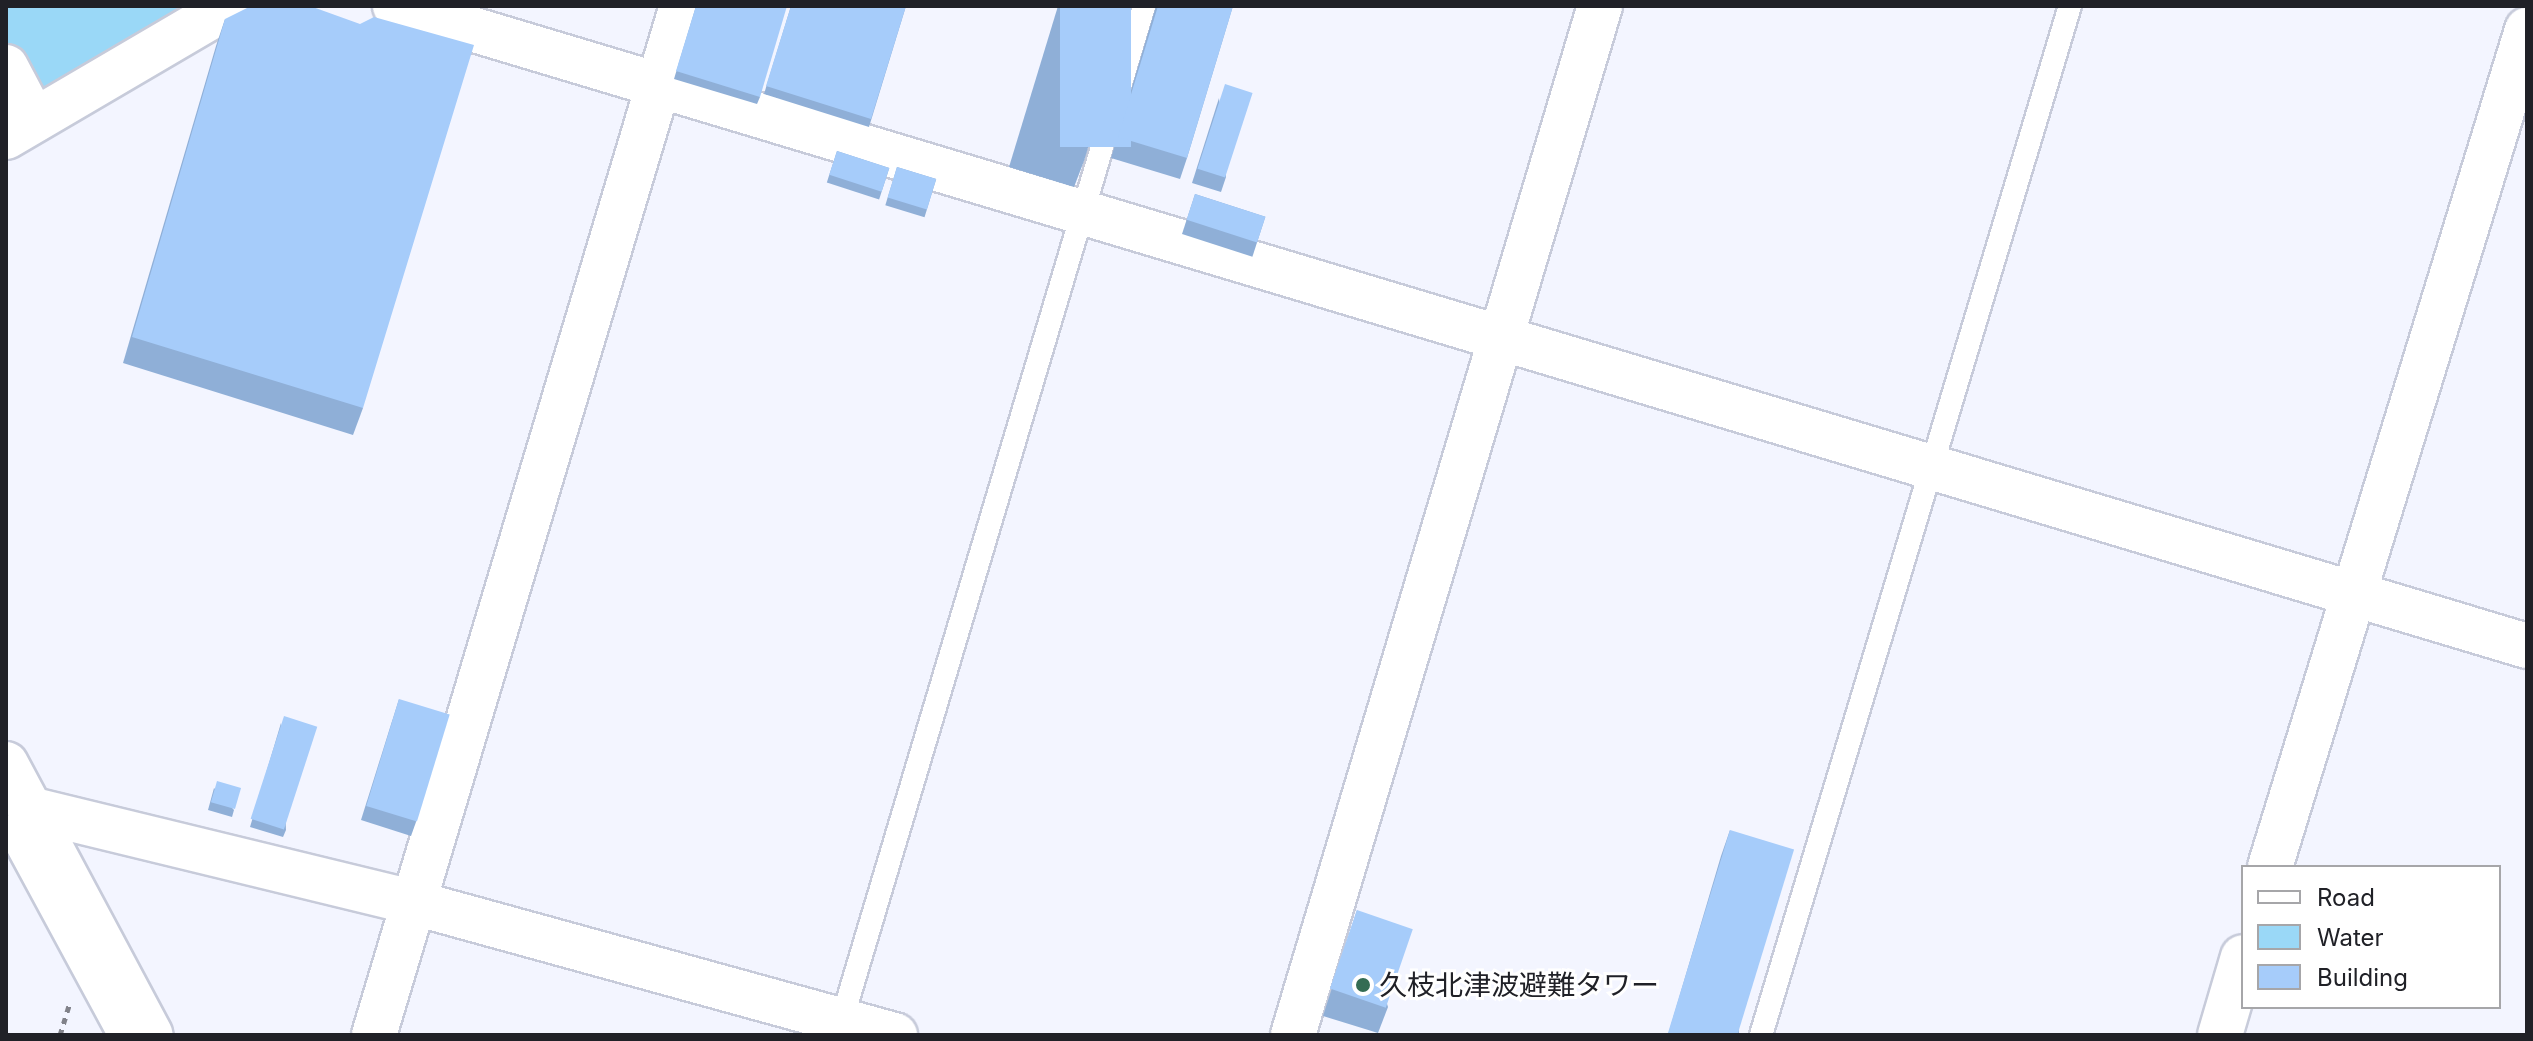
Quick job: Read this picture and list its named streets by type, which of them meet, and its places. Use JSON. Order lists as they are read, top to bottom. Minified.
{"places":["久枝北津波避難タワー"],"legend":["Road","Water","Building"]}
